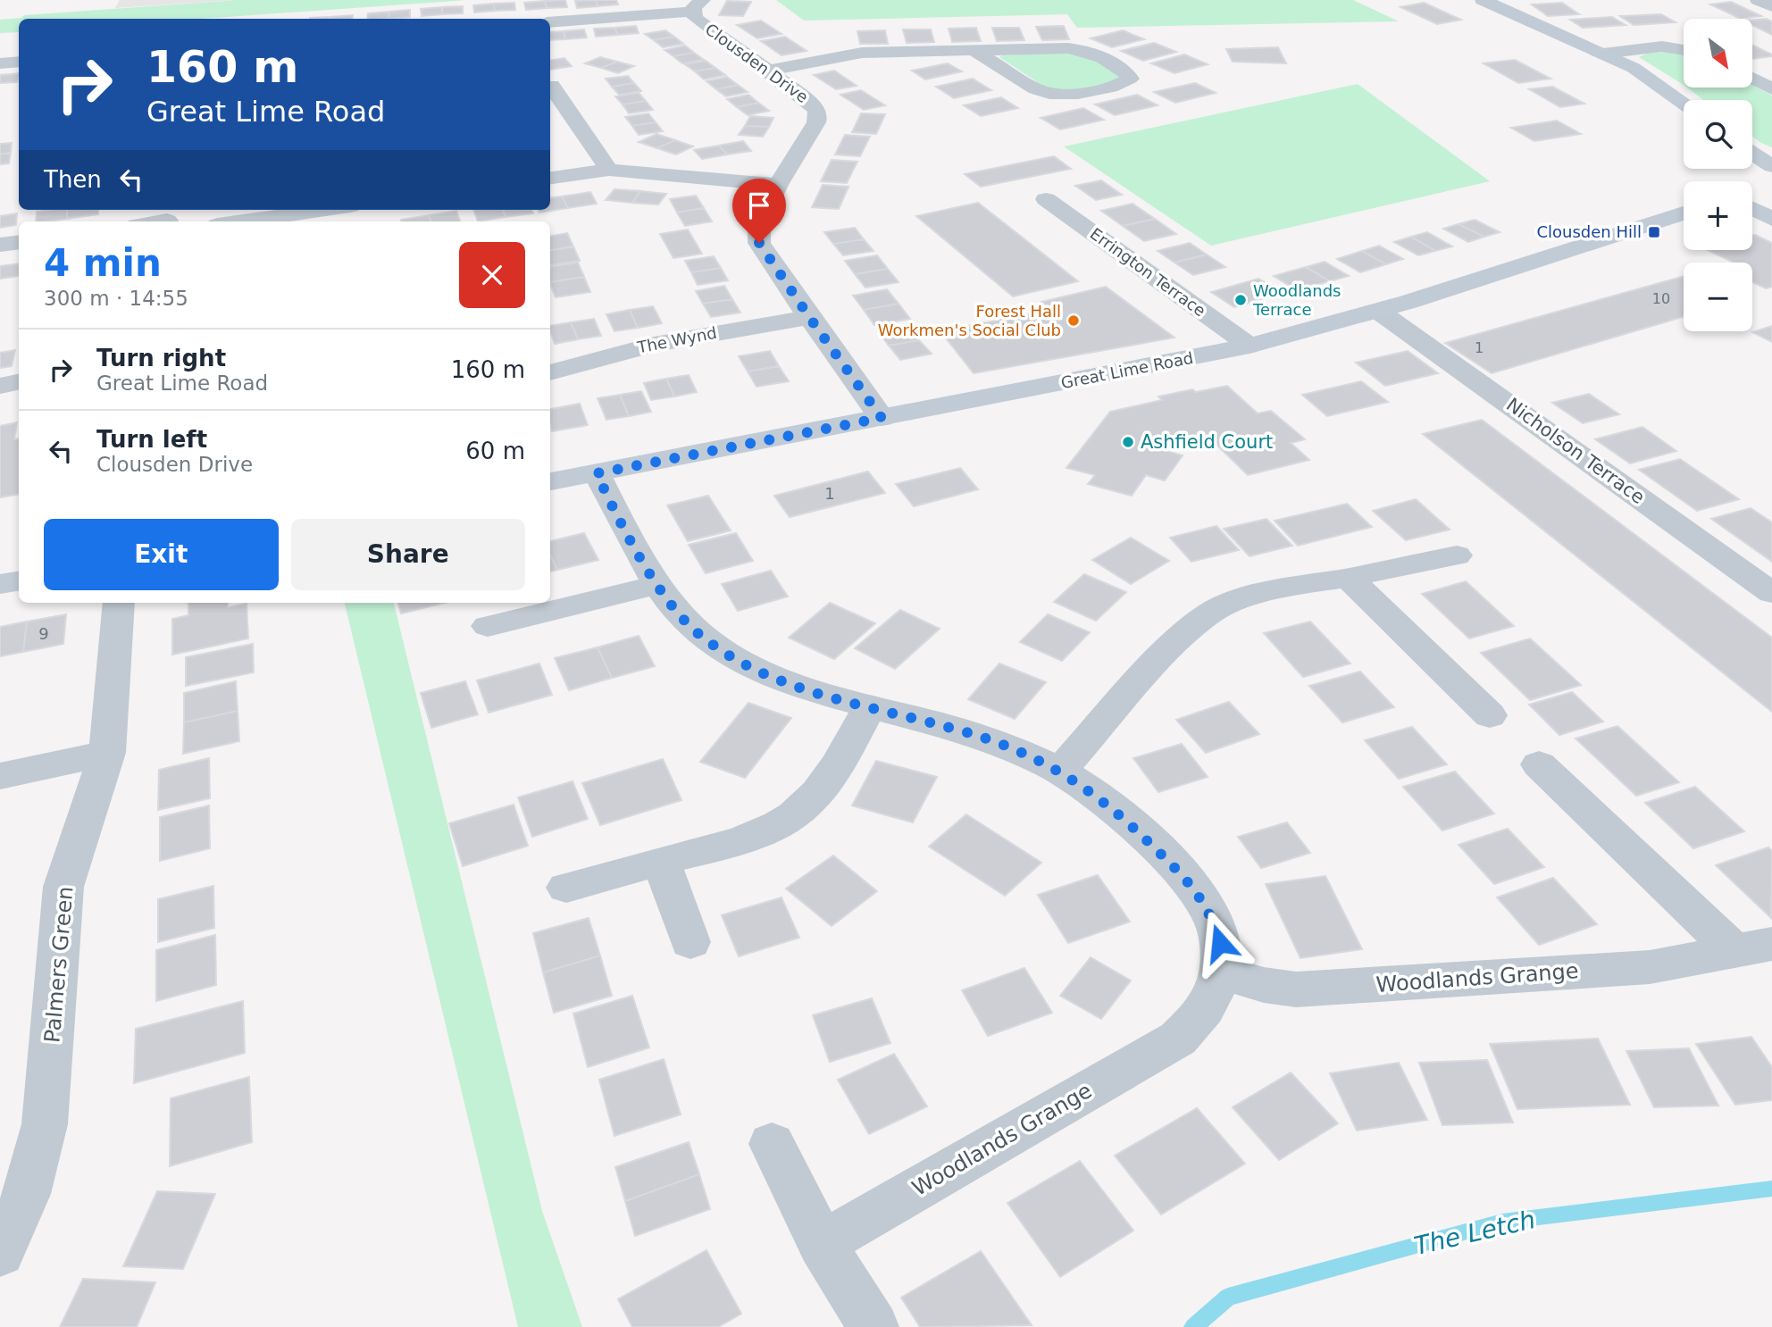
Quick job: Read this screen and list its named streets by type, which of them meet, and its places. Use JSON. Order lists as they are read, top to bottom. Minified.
{"streets":{"main road":["Great Lime Road"],"street":["Clousden Drive","Errington Terrace","The Wynd","Nicholson Terrace","Palmers Green","Woodlands Grange"]},"crossings":[["Clousden Drive","The Wynd"],["Clousden Drive","Great Lime Road"],["Errington Terrace","Great Lime Road"],["Great Lime Road","Nicholson Terrace"],["Great Lime Road","Woodlands Grange"]],"water":["The Letch"],"places":{"transit":["Clousden Hill"],"other":["Woodlands Terrace","Forest Hall Workmen's Social Club","Ashfield Court"]},"house_numbers":["10","1","1","9"],"north":"bottom right","page":{"map_buttons":["+","−"],"turn":["160 m","Great Lime Road"],"then":"Then","heading":["4 min","300 m · 14:55"],"list":[{"name":"Turn right","note":"Great Lime Road","value":"160 m"},{"name":"Turn left","note":"Clousden Drive","value":"60 m"}],"buttons":["Exit","Share"]}}
